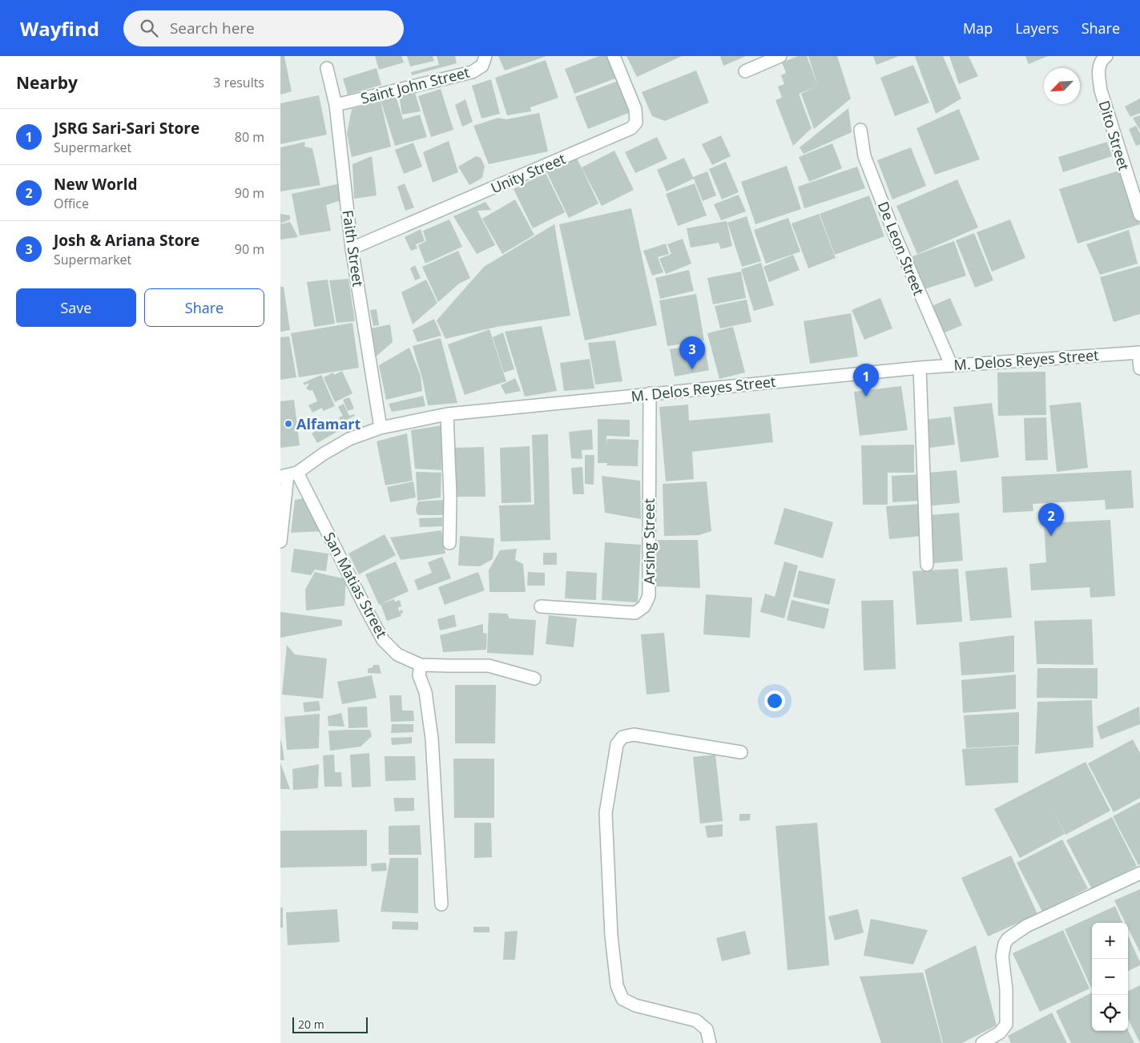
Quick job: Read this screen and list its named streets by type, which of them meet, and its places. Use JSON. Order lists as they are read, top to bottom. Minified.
{"streets":{"street":["Saint John Street","Dito Street","Unity Street","Faith Street","De Leon Street","M. Delos Reyes Street","Arsing Street","San Matias Street"]},"crossings":[["Saint John Street","Faith Street"],["Unity Street","Faith Street"],["Faith Street","M. Delos Reyes Street"],["De Leon Street","M. Delos Reyes Street"],["M. Delos Reyes Street","Arsing Street"],["M. Delos Reyes Street","San Matias Street"]],"places":["Alfamart"],"scale_bar":"20 m","north":"bottom left","page":{"header":"Wayfind","search":"Search here","nav":["Map","Layers","Share"],"heading":["Nearby","3 results"],"list":[{"mark":"1","name":"JSRG Sari-Sari Store","note":"Supermarket","value":"80 m"},{"mark":"2","name":"New World","note":"Office","value":"90 m"},{"mark":"3","name":"Josh & Ariana Store","note":"Supermarket","value":"90 m"}],"buttons":["Save","Share"],"pins":["3","1","2"],"map_buttons":["+","−"],"scale":"20 m"}}
